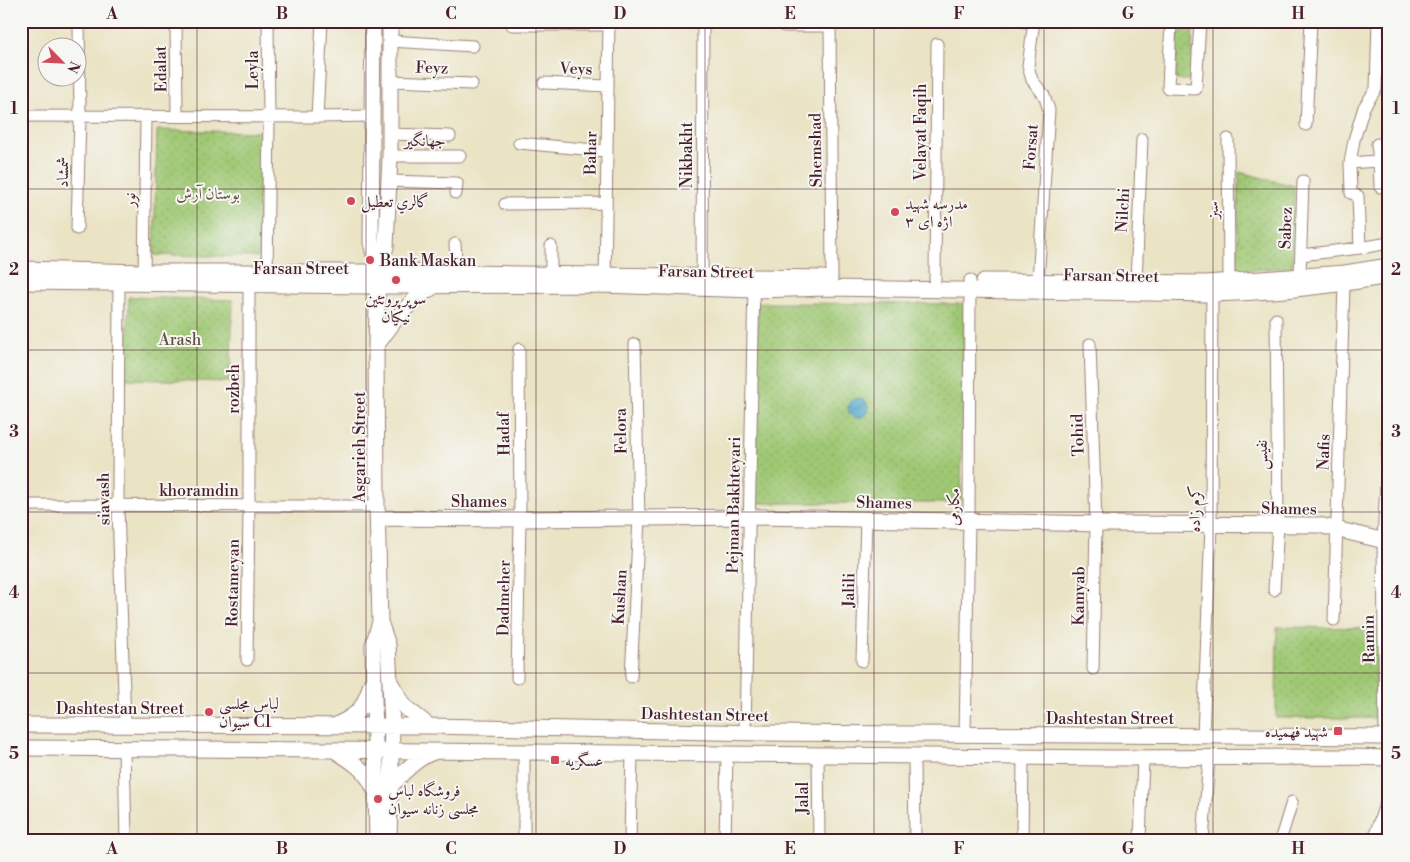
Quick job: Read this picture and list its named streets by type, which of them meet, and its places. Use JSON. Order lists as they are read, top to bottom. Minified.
{"streets":{"street":["Feyz","Veys","Edalat","Leyla","Velayat Faqih","جهانگیر","Forsat","Shemshad","Bahar","Nikbakht","شمشاد","نور","Nilchi","سبز","Sabez","Farsan Street","rozbeh","Felora","Hadaf","Tohid","Asgarieh Street","Nafis","نفیس","khoramdin","siavash","Shames","Pejman Bakhteyari","مکارمی","کرم زاده","Rostameyan","Jalili","Kamyab","Kushan","Dadmeher","Ramin","Dashtestan Street","Jalal"]},"crossings":[["Feyz","Asgarieh Street"],["Veys","Bahar"],["Leyla","Farsan Street"],["Velayat Faqih","Farsan Street"],["جهانگیر","Asgarieh Street"],["Forsat","Farsan Street"],["Shemshad","Farsan Street"],["Bahar","Farsan Street"],["Nikbakht","Farsan Street"],["نور","Farsan Street"],["Nilchi","Farsan Street"],["سبز","Farsan Street"],["Sabez","Farsan Street"],["Farsan Street","rozbeh"],["Farsan Street","Asgarieh Street"],["Farsan Street","Nafis"],["Farsan Street","siavash"],["Farsan Street","Pejman Bakhteyari"],["Farsan Street","مکارمی"],["Farsan Street","کرم زاده"],["rozbeh","khoramdin"],["rozbeh","Rostameyan"],["Felora","Shames"],["Felora","Kushan"],["Hadaf","Shames"],["Hadaf","Dadmeher"],["Tohid","Shames"],["Tohid","Kamyab"],["Asgarieh Street","khoramdin"],["Asgarieh Street","Shames"],["Asgarieh Street","Dashtestan Street"],["Nafis","Shames"],["نفیس","Shames"],["khoramdin","siavash"],["khoramdin","Shames"],["khoramdin","Rostameyan"],["siavash","Dashtestan Street"],["Shames","Pejman Bakhteyari"],["Shames","مکارمی"],["Shames","کرم زاده"],["Shames","Jalili"],["Shames","Kamyab"],["Shames","Kushan"],["Shames","Dadmeher"],["Shames","Ramin"],["Pejman Bakhteyari","Dashtestan Street"],["مکارمی","Dashtestan Street"],["کرم زاده","Dashtestan Street"],["Ramin","Dashtestan Street"]],"parks":["بوستان آرش","Arash"],"places":{"other":["گالري تعطيل","مدرسه شهید اژه ای ۳","Bank Maskan","سوپر پروتئین نیکیان","لباس مجلسی سیوان C1","فروشگاه لباس مجلسی زنانه سیوان"],"transit":["شهید فهمیده","عسگریه"]},"north":"bottom right","grid":{"columns":["A","B","C","D","E","F","G","H"],"rows":["1","2","3","4","5"]}}
